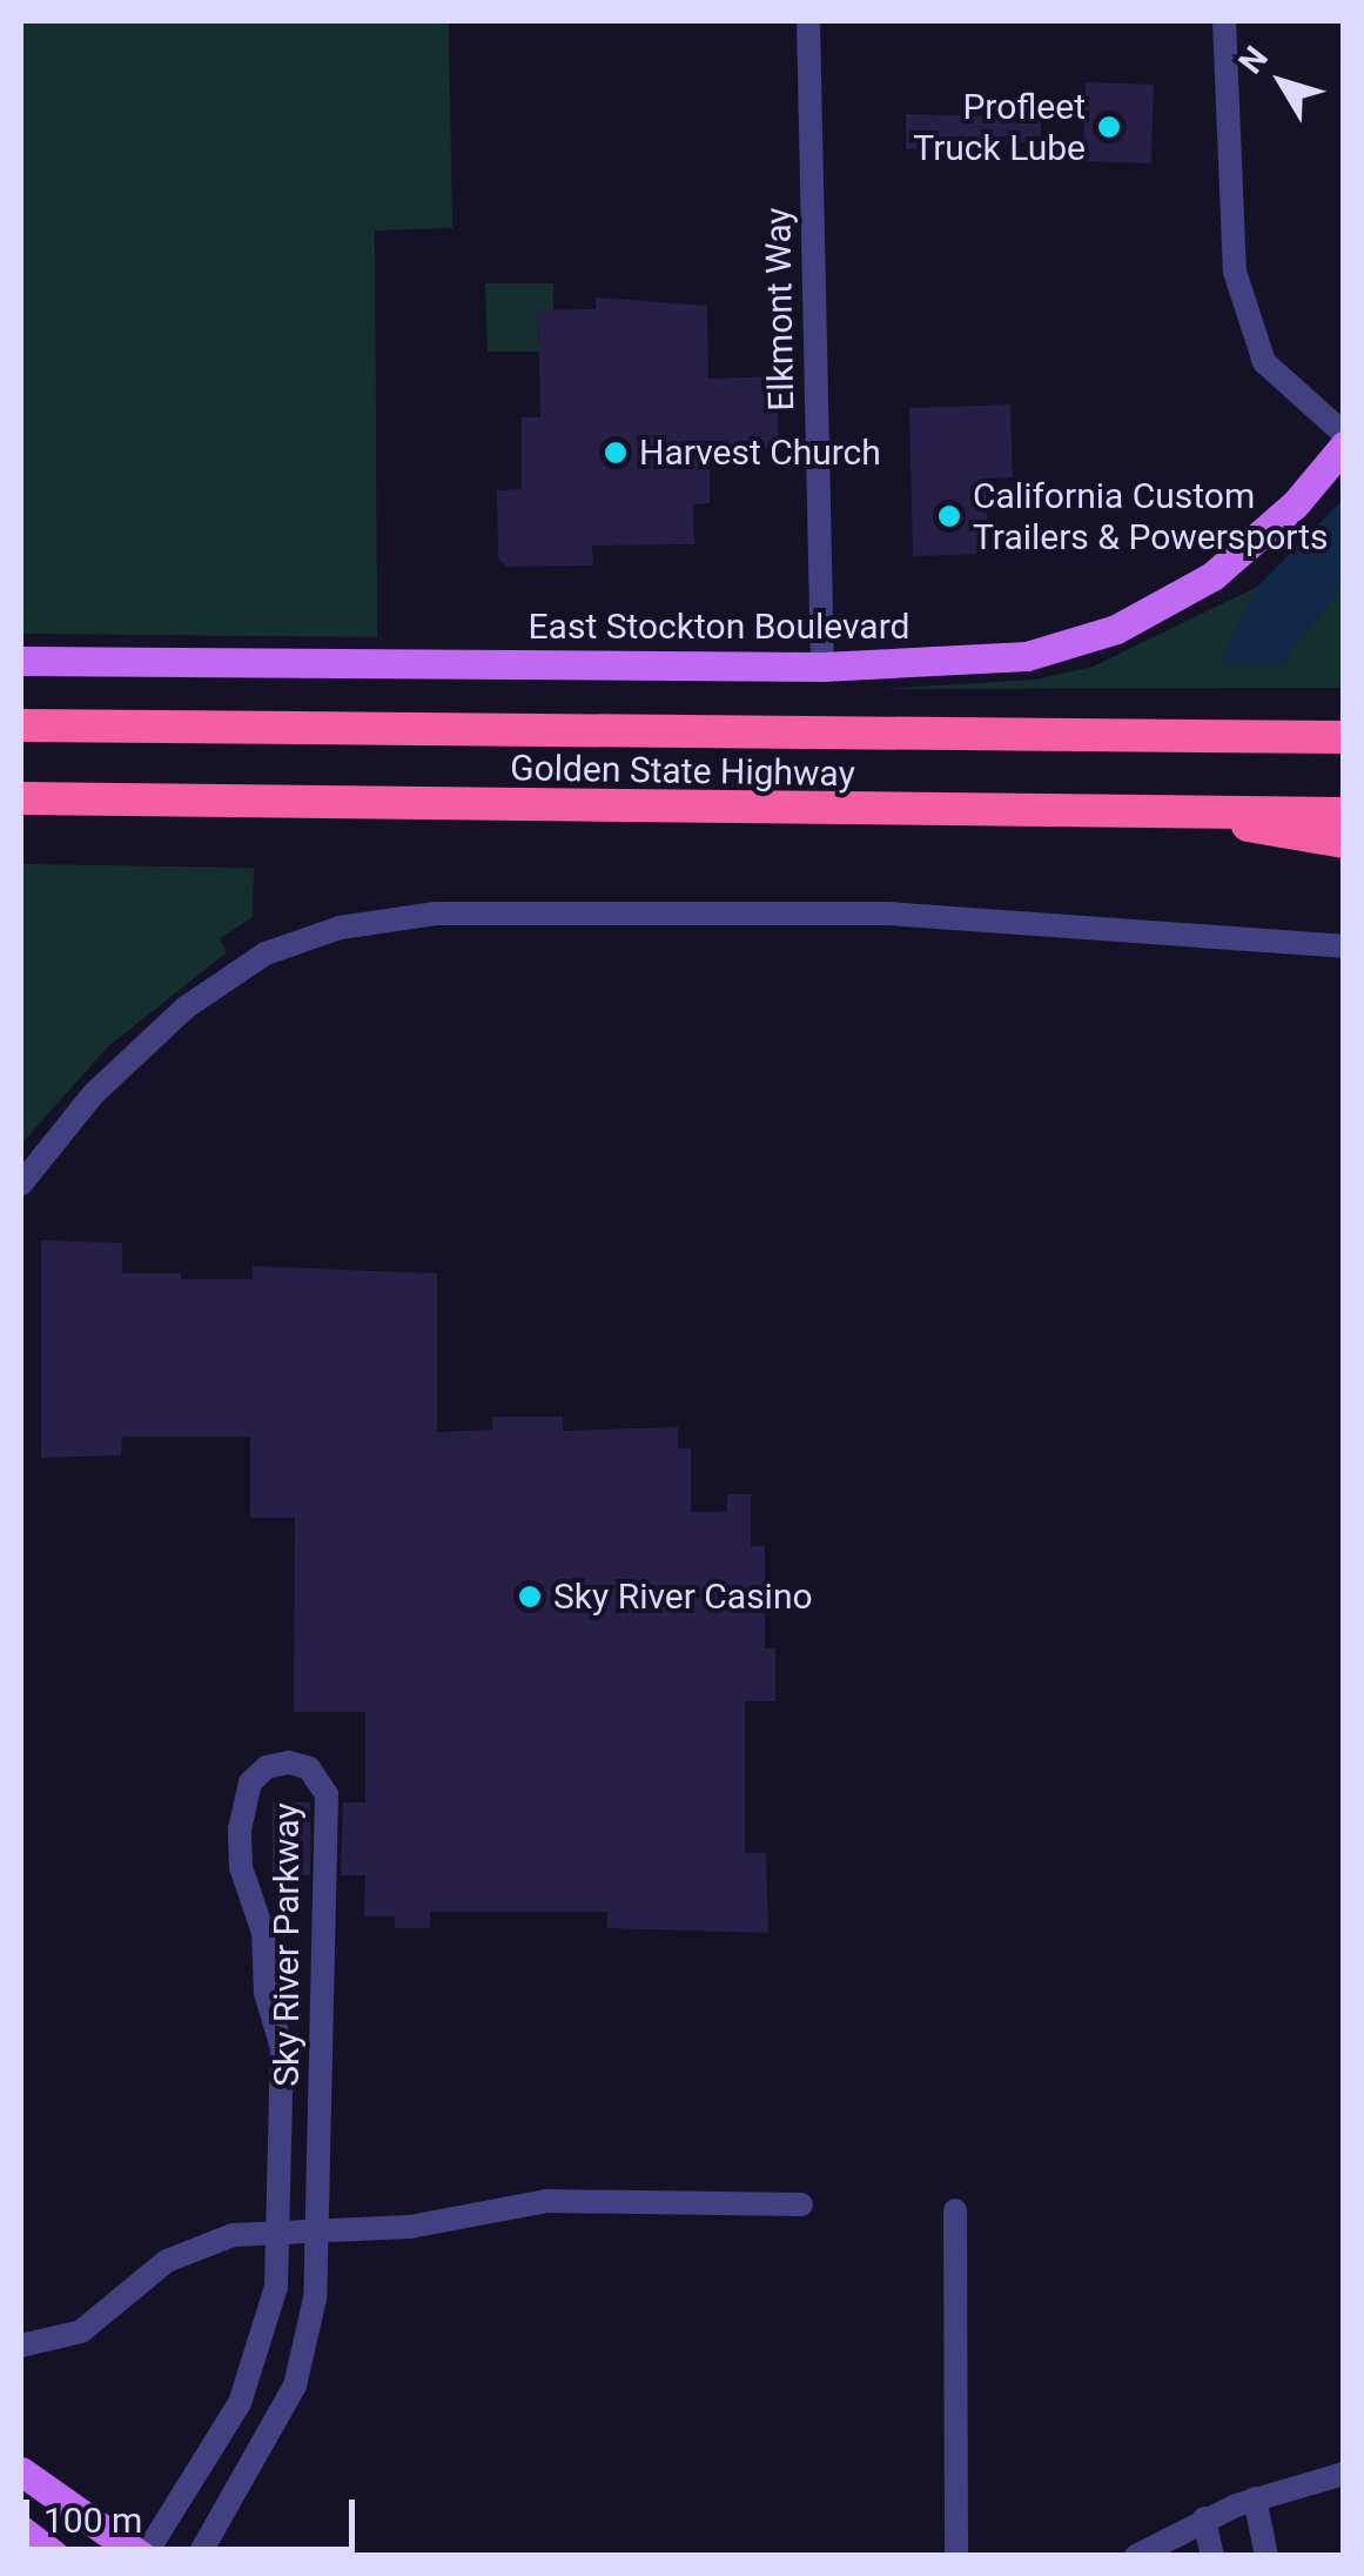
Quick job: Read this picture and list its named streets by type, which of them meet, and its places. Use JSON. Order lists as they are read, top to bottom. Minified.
{"streets":{"highway":["Golden State Highway"],"main road":["East Stockton Boulevard"],"street":["Elkmont Way","Sky River Parkway"]},"crossings":[["Elkmont Way","East Stockton Boulevard"]],"places":["Profleet Truck Lube","Harvest Church","California Custom Trailers & Powersports","Sky River Casino"],"scale_bar":"100 m","north":"top left"}
